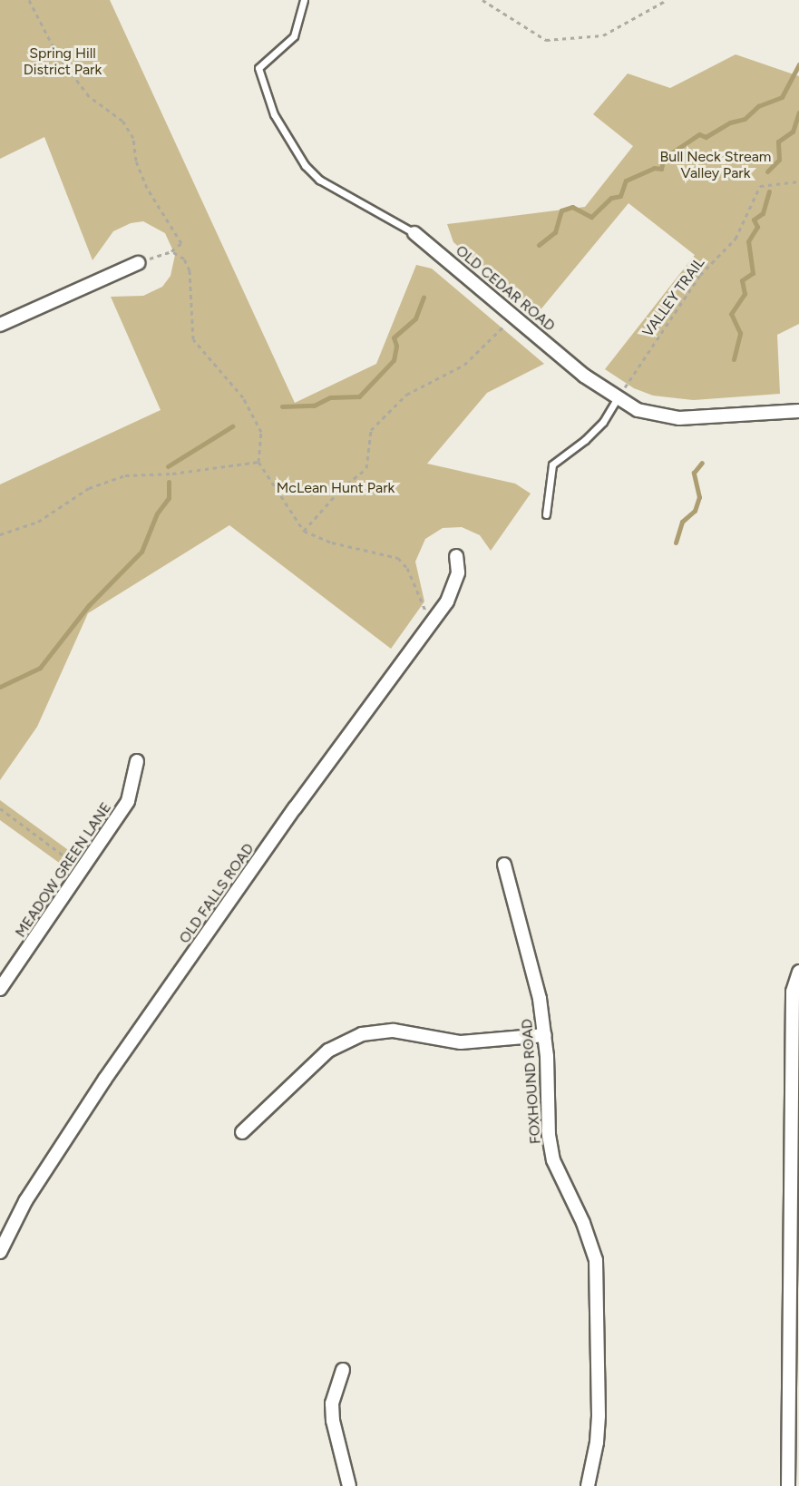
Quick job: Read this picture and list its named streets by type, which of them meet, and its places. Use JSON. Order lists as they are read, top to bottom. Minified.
{"streets":{"street":["OLD CEDAR ROAD","MEADOW GREEN LANE","OLD FALLS ROAD","FOXHOUND ROAD"],"path":["VALLEY TRAIL"]},"crossings":[["OLD CEDAR ROAD","VALLEY TRAIL"]],"parks":["Spring Hill District Park","Bull Neck Stream Valley Park","McLean Hunt Park"]}
